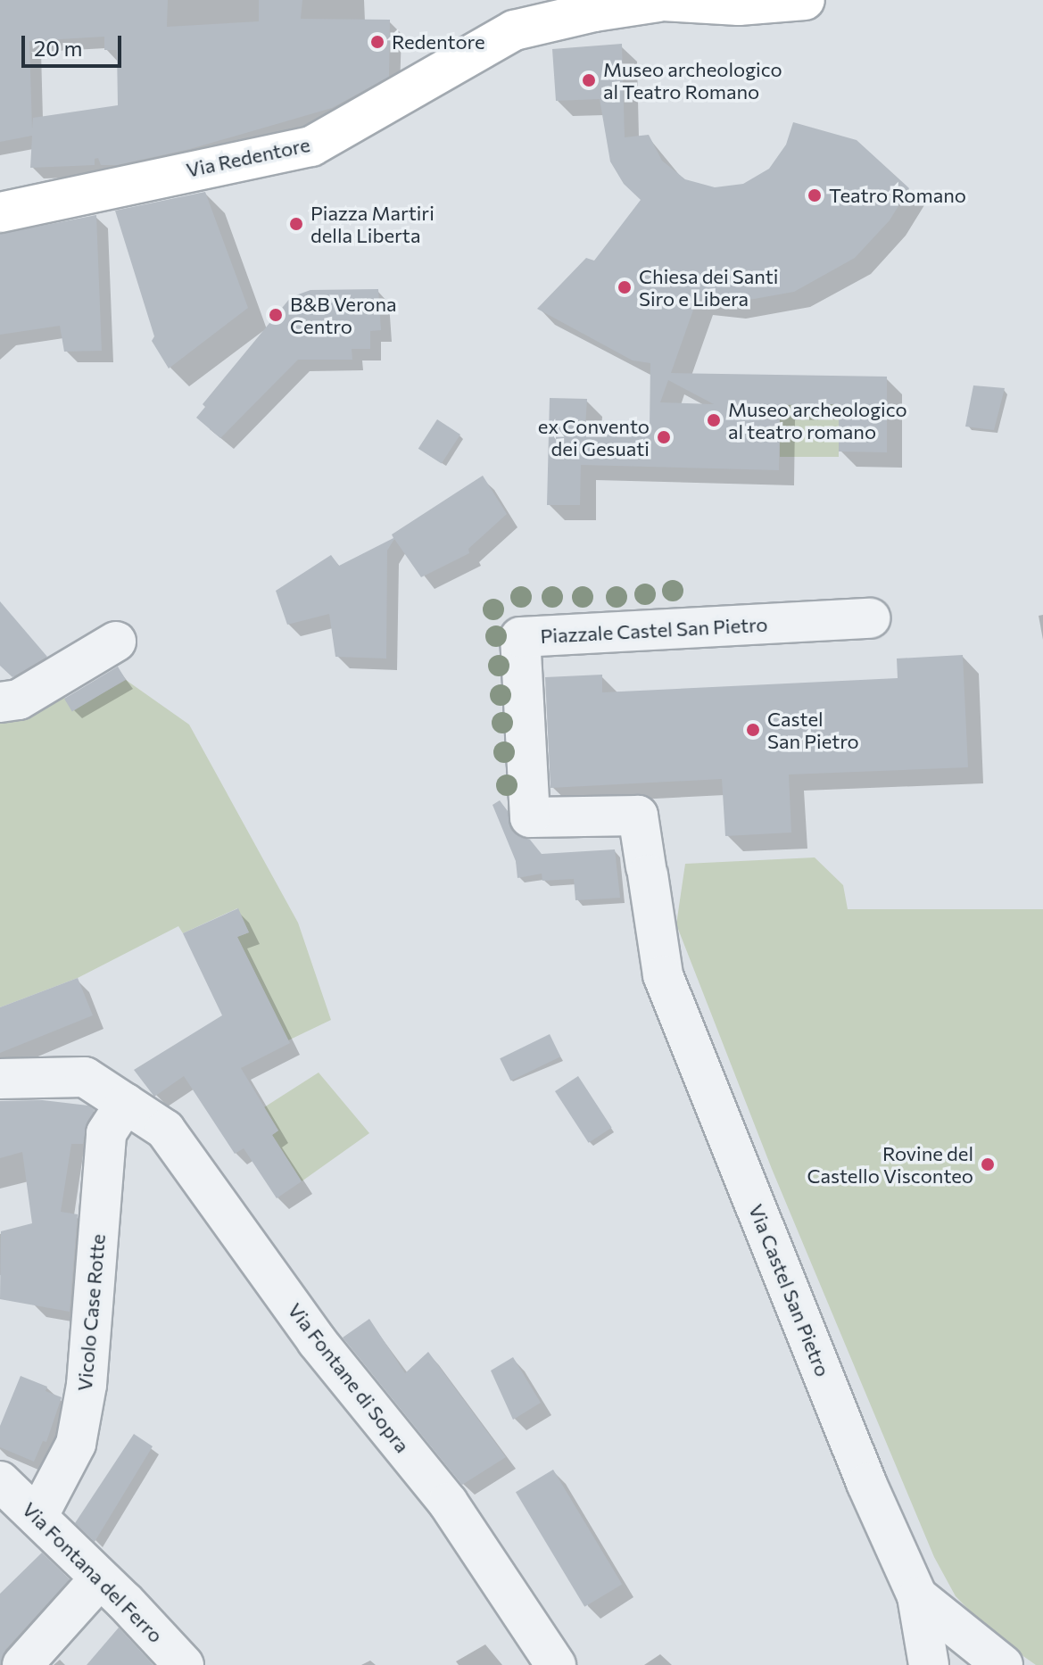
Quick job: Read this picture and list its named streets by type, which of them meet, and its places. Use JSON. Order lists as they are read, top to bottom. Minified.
{"streets":{"main road":["Via Redentore"],"street":["Piazzale Castel San Pietro","Via Castel San Pietro","Vicolo Case Rotte","Via Fontane di Sopra","Via Fontana del Ferro"]},"crossings":[["Piazzale Castel San Pietro","Via Castel San Pietro"],["Vicolo Case Rotte","Via Fontane di Sopra"],["Vicolo Case Rotte","Via Fontana del Ferro"]],"places":["Redentore","Museo archeologico al Teatro Romano","Teatro Romano","Piazza Martiri della Liberta","Chiesa dei Santi Siro e Libera","B&B Verona Centro","Museo archeologico al teatro romano","ex Convento dei Gesuati","Castel San Pietro","Rovine del Castello Visconteo"],"scale_bar":"20 m"}
